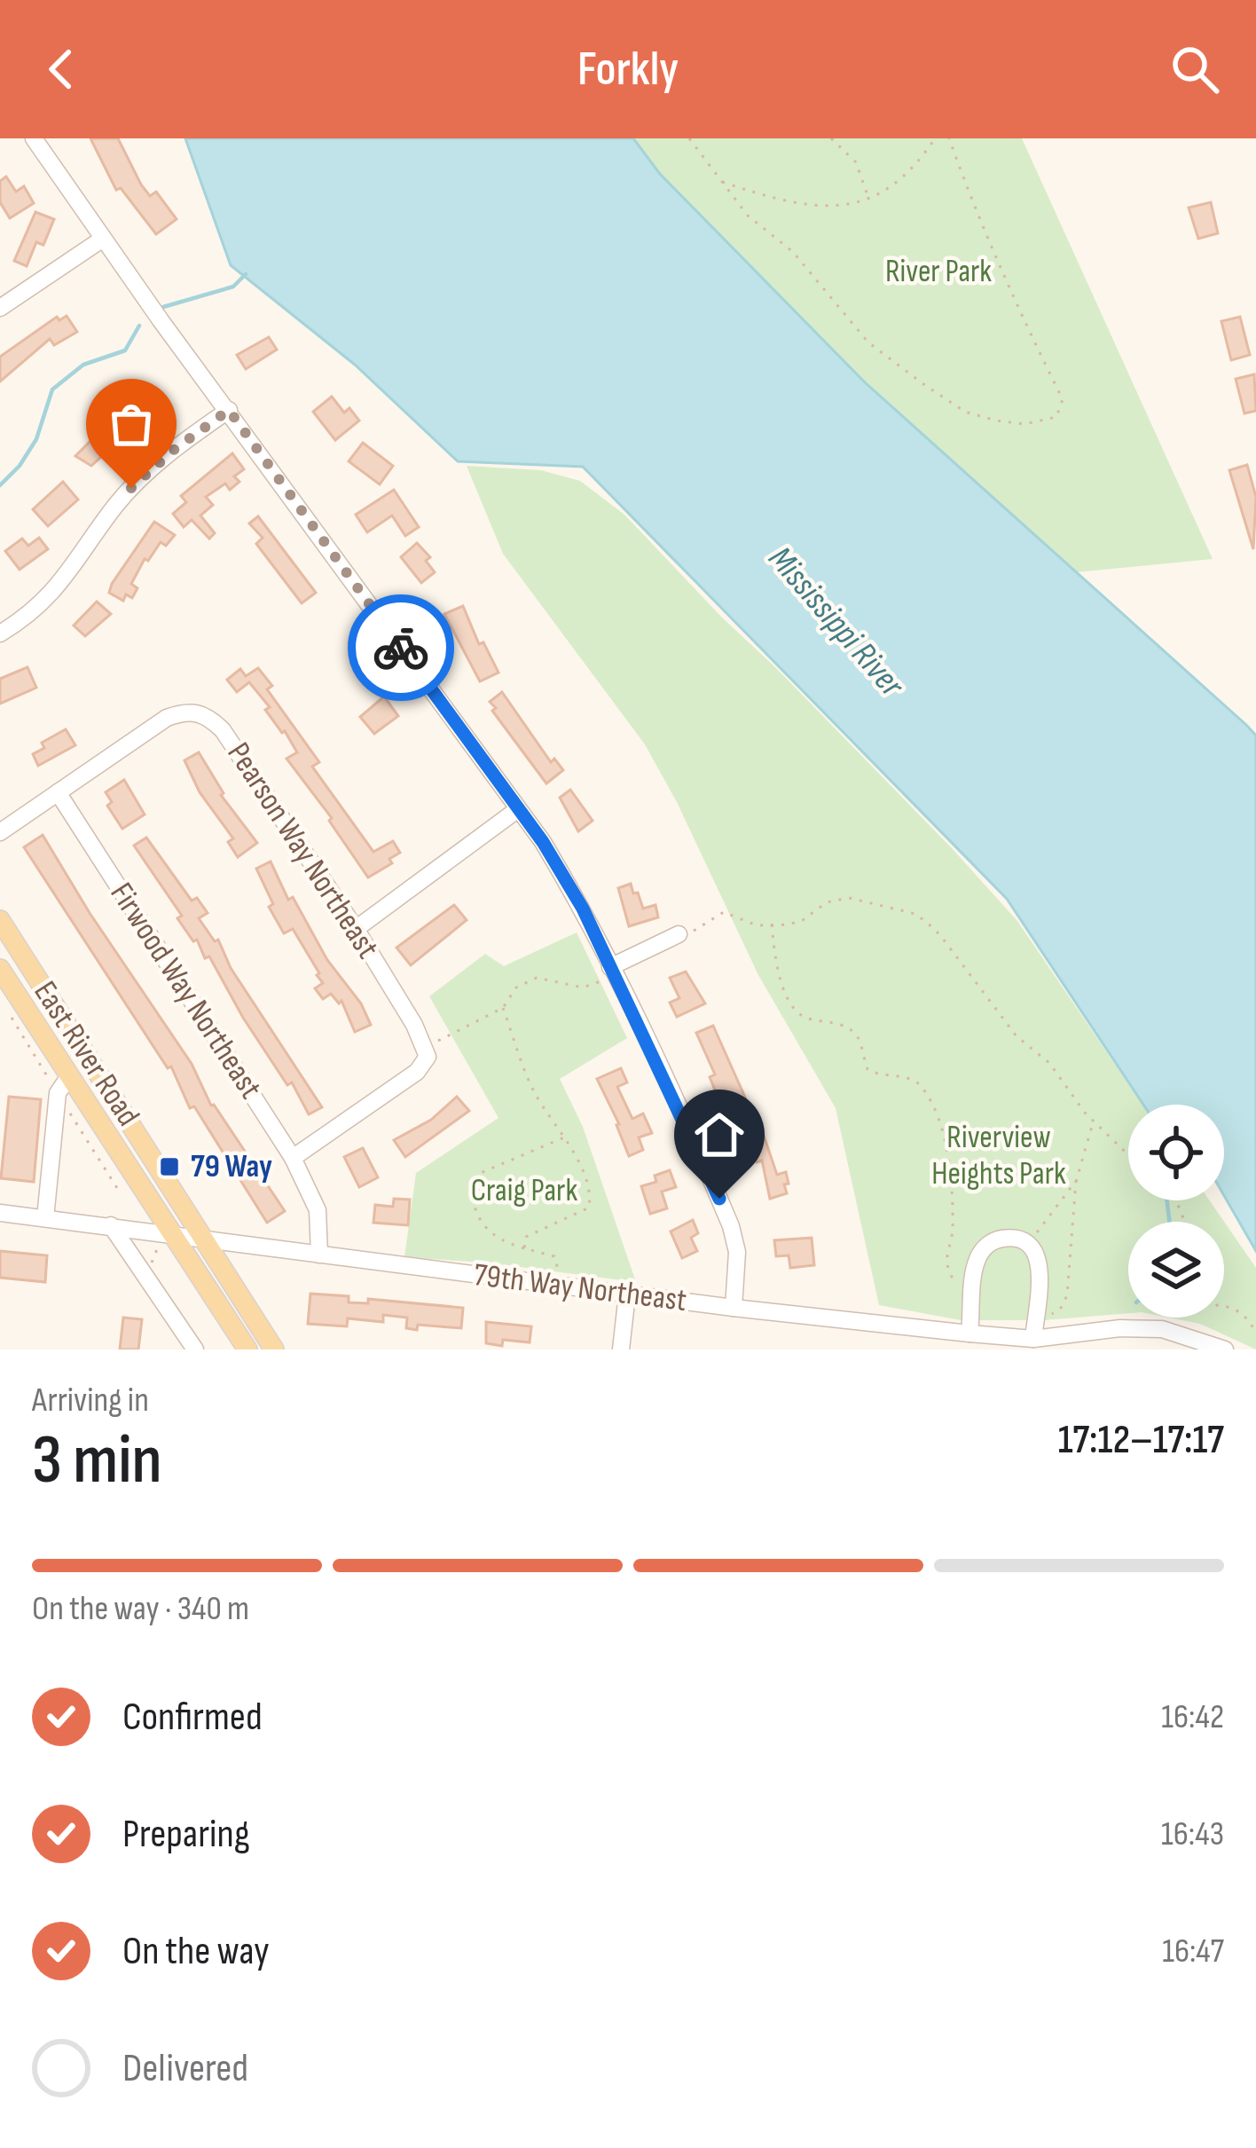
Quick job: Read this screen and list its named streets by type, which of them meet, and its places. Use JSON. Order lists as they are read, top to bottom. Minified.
{"streets":{"main road":["East River Road"],"street":["Pearson Way Northeast","Firwood Way Northeast","79th Way Northeast"]},"crossings":[["Pearson Way Northeast","Firwood Way Northeast"],["Firwood Way Northeast","79th Way Northeast"],["East River Road","79th Way Northeast"]],"water":["Mississippi River"],"parks":["River Park","Riverview Heights Park","Craig Park"],"places":{"transit":["79 Way"]},"page":{"header":"Forkly","heading":["3 min","Arriving in","17:12–17:17"],"bar":"On the way · 340 m","list":[["Confirmed","16:42"],["Preparing","16:43"],["On the way","16:47"],"Delivered"]}}
